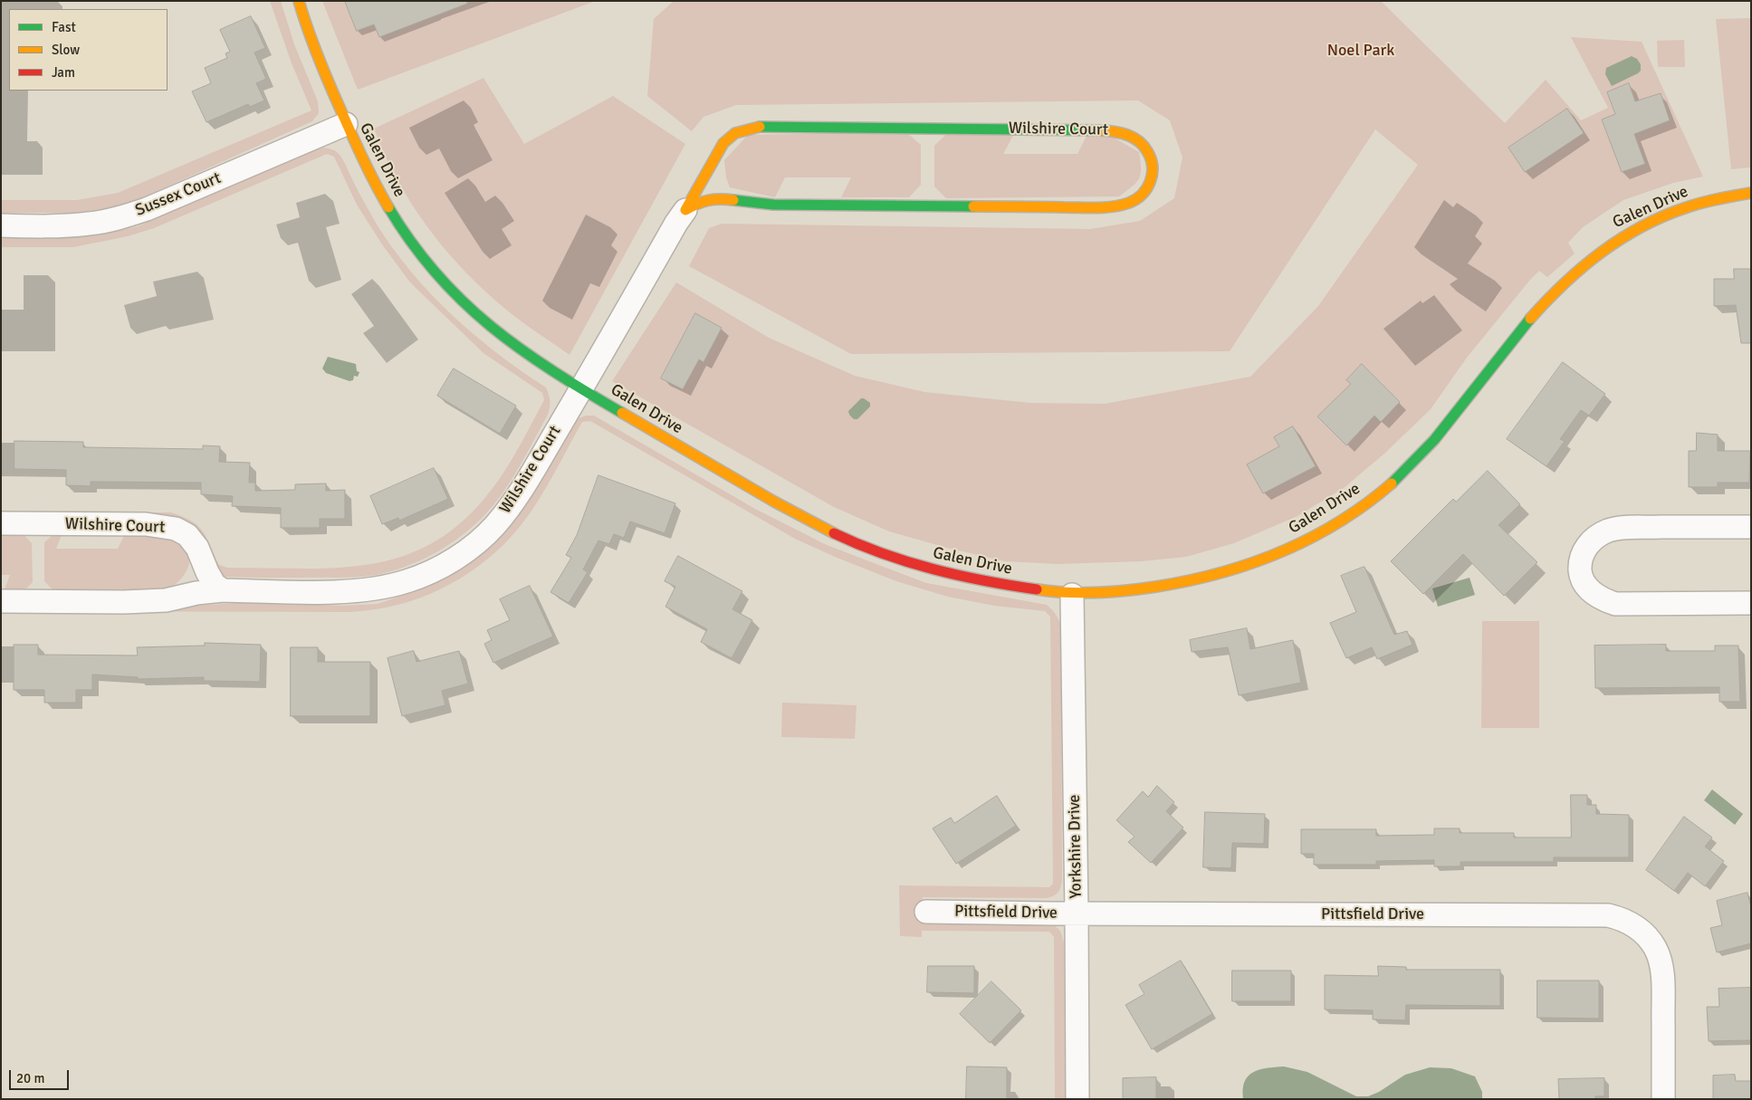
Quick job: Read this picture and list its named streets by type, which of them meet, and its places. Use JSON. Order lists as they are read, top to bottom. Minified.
{"streets":{"street":["Wilshire Court","Galen Drive","Sussex Court","Yorkshire Drive","Pittsfield Drive"]},"crossings":[["Wilshire Court","Galen Drive"],["Galen Drive","Sussex Court"],["Galen Drive","Yorkshire Drive"],["Yorkshire Drive","Pittsfield Drive"]],"parks":["Noel Park"],"legend":["Fast","Slow","Jam"],"scale_bar":"20 m"}
